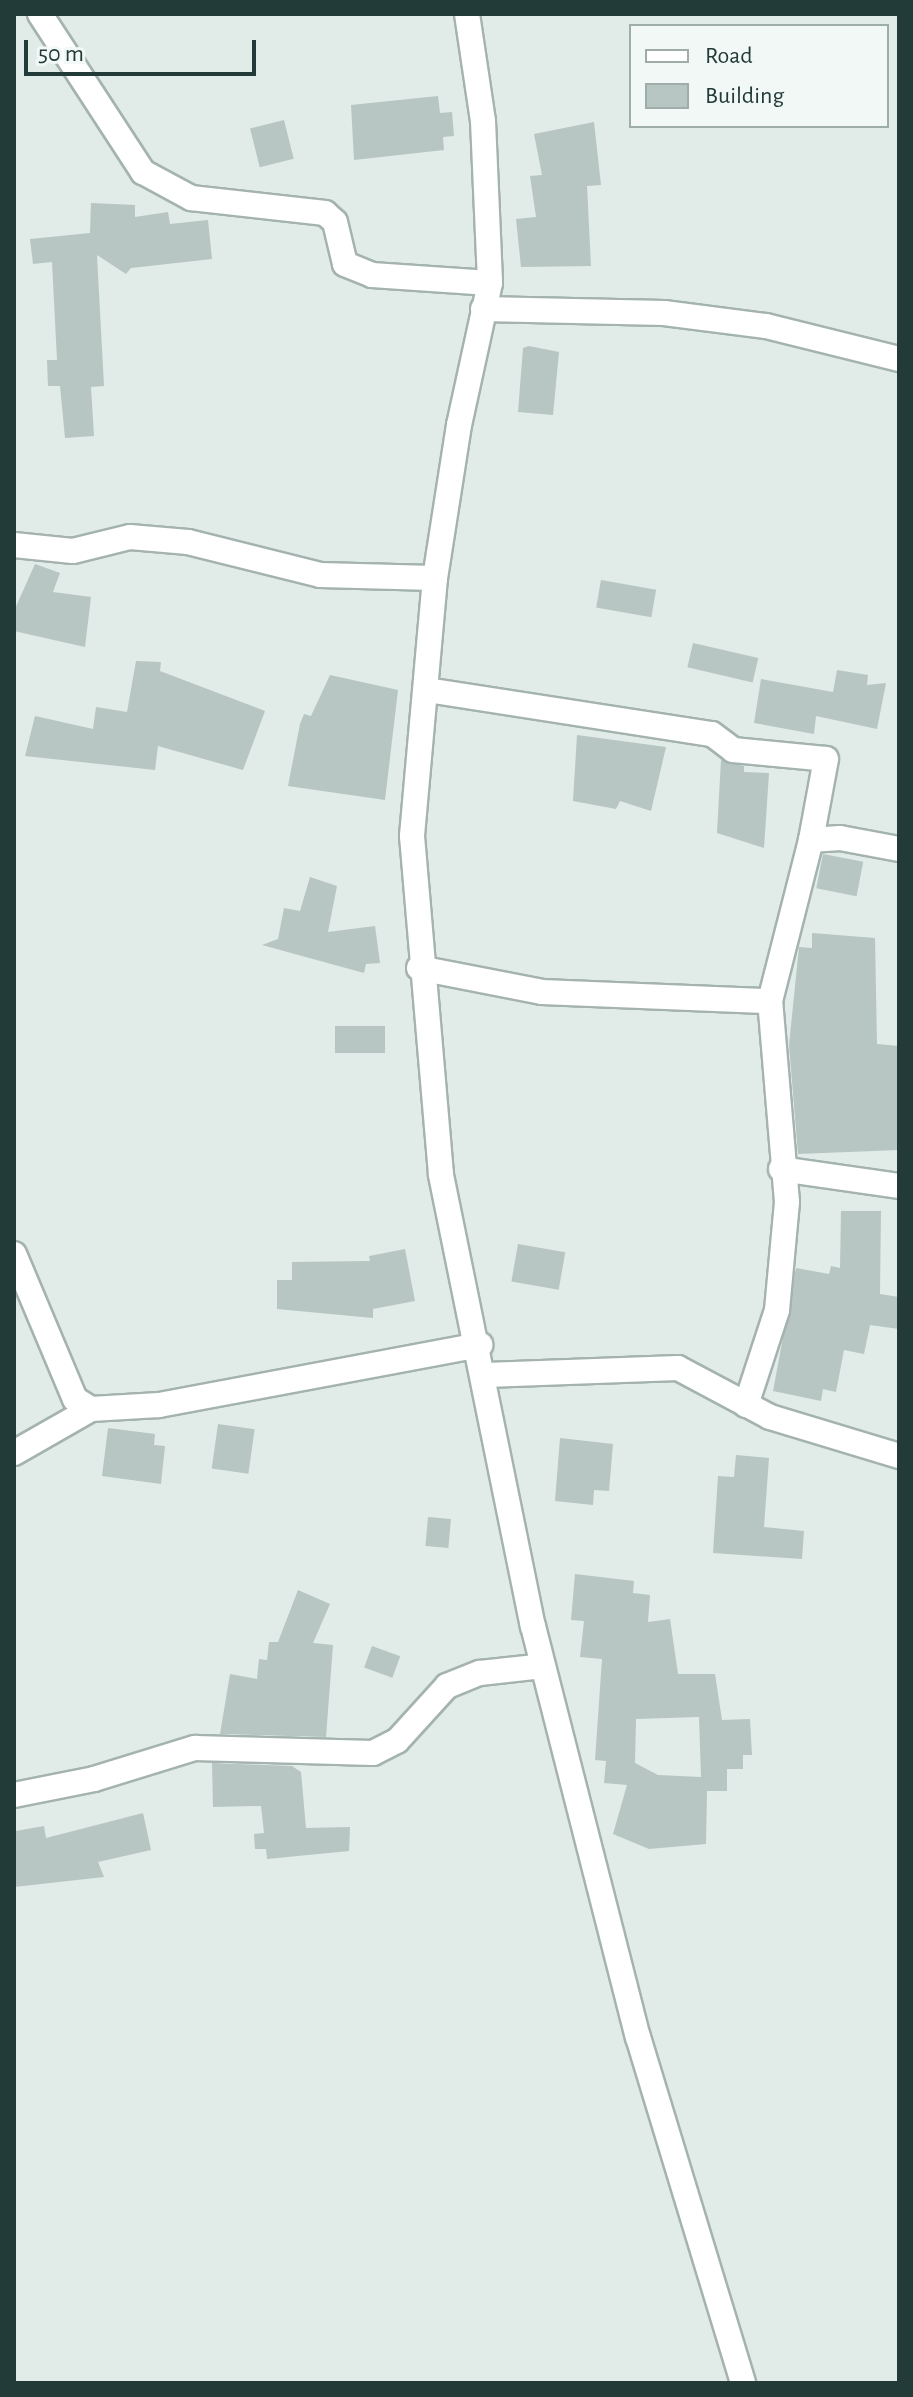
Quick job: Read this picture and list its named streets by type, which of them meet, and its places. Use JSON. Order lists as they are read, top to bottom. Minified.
{"legend":["Road","Building"],"scale_bar":"50 m"}
